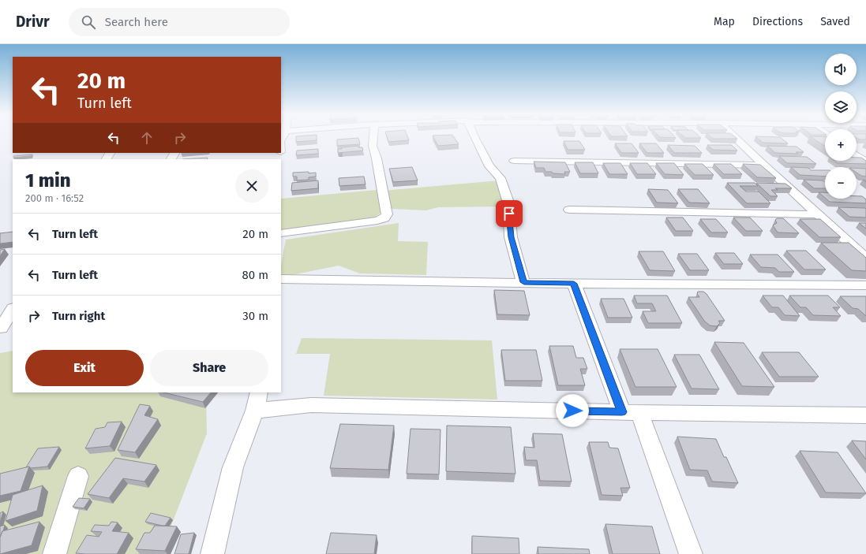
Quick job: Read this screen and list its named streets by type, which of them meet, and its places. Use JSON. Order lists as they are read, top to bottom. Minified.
{"page":{"header":"Drivr","search":"Search here","nav":["Map","Directions","Saved"],"map_buttons":["+","−"],"turn":["20 m","Turn left"],"heading":["1 min","200 m · 16:52"],"list":[{"name":"Turn left","value":"20 m"},{"name":"Turn left","value":"80 m"},{"name":"Turn right","value":"30 m"}],"buttons":["Exit","Share"]}}
